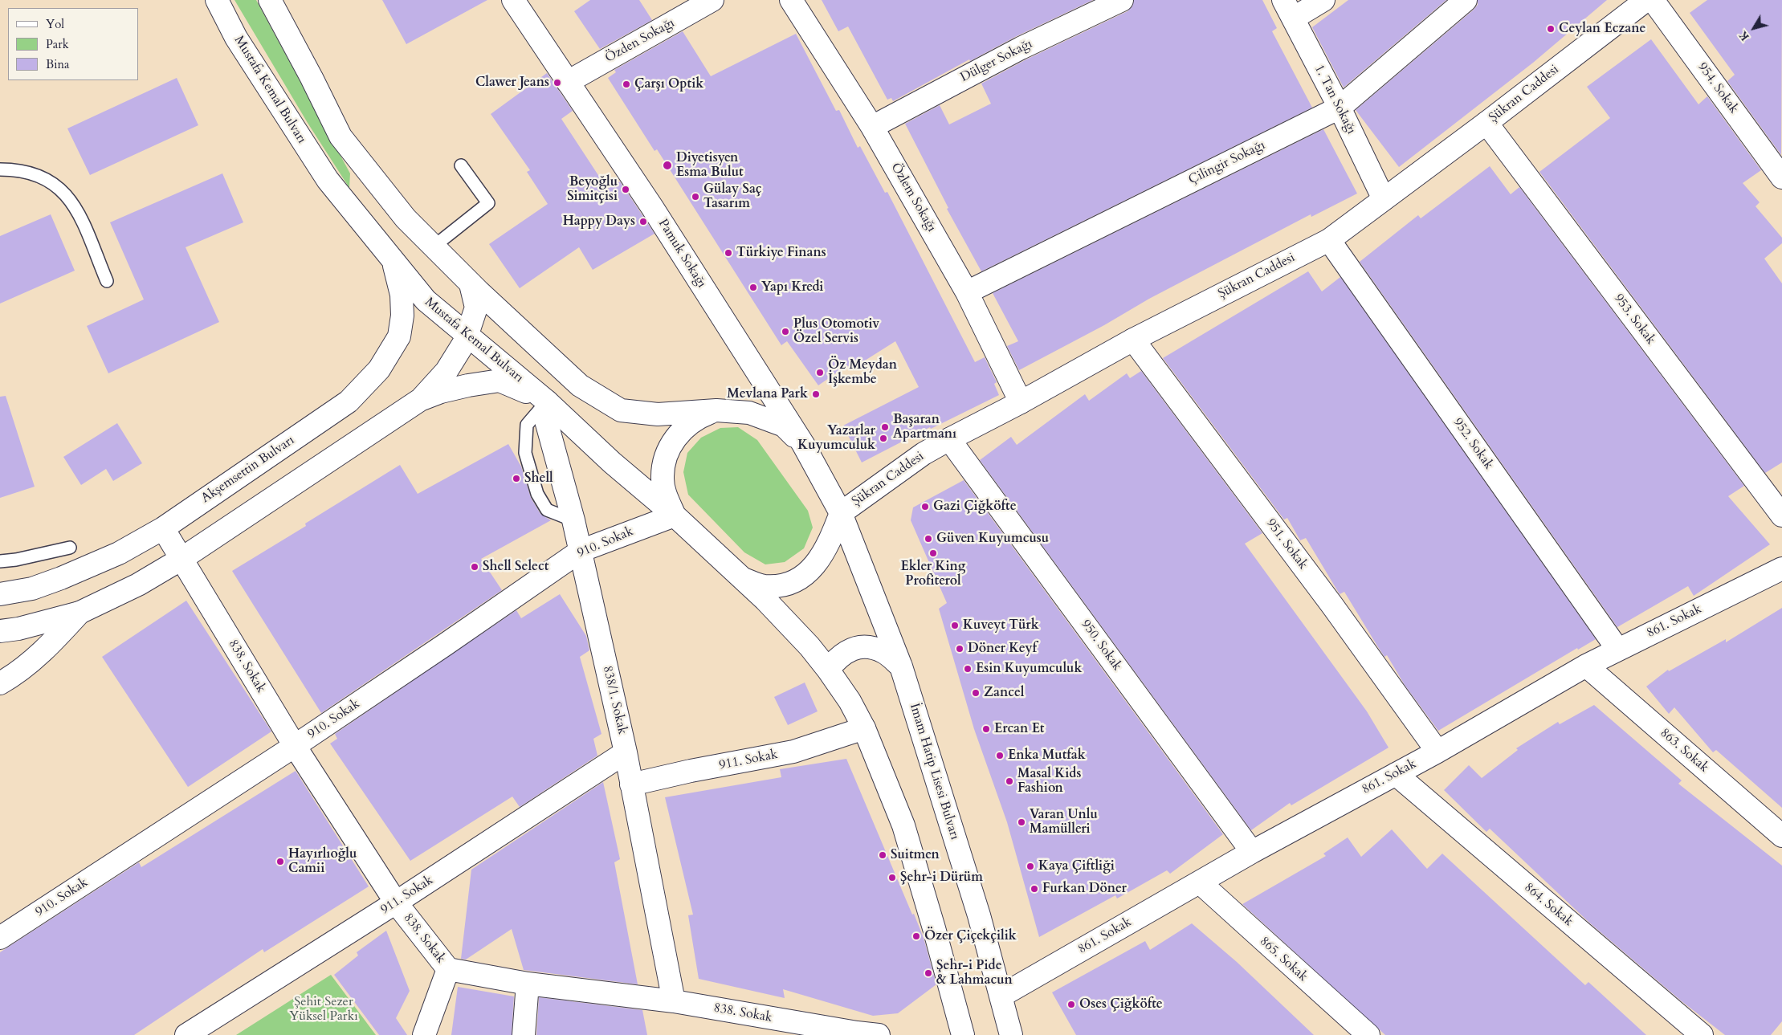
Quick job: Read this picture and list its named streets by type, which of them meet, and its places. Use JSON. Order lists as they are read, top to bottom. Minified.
{"streets":{"street":["Özden Sokağı","Dülger Sokağı","954. Sokak","Mustafa Kemal Bulvarı","Şükran Caddesi","1. Tan Sokağı","Çilingir Sokağı","Özlem Sokağı","Pamuk Sokağı","953. Sokak","952. Sokak","Akşemsettin Bulvarı","910. Sokak","951. Sokak","861. Sokak","950. Sokak","838. Sokak","838/1. Sokak","863. Sokak","911. Sokak","İmam Hatip Lisesi Bulvarı","864. Sokak","865. Sokak"]},"crossings":[["Özden Sokağı","Pamuk Sokağı"],["Dülger Sokağı","Özlem Sokağı"],["Mustafa Kemal Bulvarı","Akşemsettin Bulvarı"],["Mustafa Kemal Bulvarı","910. Sokak"],["Mustafa Kemal Bulvarı","838/1. Sokak"],["Şükran Caddesi","1. Tan Sokağı"],["Şükran Caddesi","Özlem Sokağı"],["Şükran Caddesi","Pamuk Sokağı"],["Şükran Caddesi","953. Sokak"],["Şükran Caddesi","952. Sokak"],["Şükran Caddesi","951. Sokak"],["Şükran Caddesi","950. Sokak"],["Şükran Caddesi","İmam Hatip Lisesi Bulvarı"],["1. Tan Sokağı","Çilingir Sokağı"],["Çilingir Sokağı","Özlem Sokağı"],["Pamuk Sokağı","İmam Hatip Lisesi Bulvarı"],["952. Sokak","861. Sokak"],["Akşemsettin Bulvarı","838. Sokak"],["910. Sokak","838. Sokak"],["910. Sokak","838/1. Sokak"],["951. Sokak","861. Sokak"],["861. Sokak","950. Sokak"],["861. Sokak","863. Sokak"],["861. Sokak","İmam Hatip Lisesi Bulvarı"],["861. Sokak","864. Sokak"],["861. Sokak","865. Sokak"],["838. Sokak","838/1. Sokak"],["838. Sokak","911. Sokak"],["838/1. Sokak","911. Sokak"]],"parks":["Şehit Sezer Yüksel Parkı"],"places":["Ceylan Eczane","Clawer Jeans","Çarşı Optik","Diyetisyen Esma Bulut","Beyoğlu Simitçisi","Gülay Saç Tasarım","Happy Days","Türkiye Finans","Yapı Kredi","Plus Otomotiv Özel Servis","Öz Meydan İşkembe","Mevlana Park","Başaran Apartmanı","Yazarlar Kuyumculuk","Shell","Gazi Çiğköfte","Güven Kuyumcusu","Ekler King Profiterol","Shell Select","Kuveyt Türk","Döner Keyf","Esin Kuyumculuk","Zancel","Ercan Et","Enka Mutfak","Masal Kids Fashion","Varan Unlu Mamülleri","Suitmen","Hayırlıoğlu Camii","Kaya Çiftliği","Şehr-i Dürüm","Furkan Döner","Özer Çiçekçilik","Şehr-i Pide & Lahmacun","Oses Çiğköfte"],"legend":["Yol","Park","Bina"],"north":"bottom left"}
